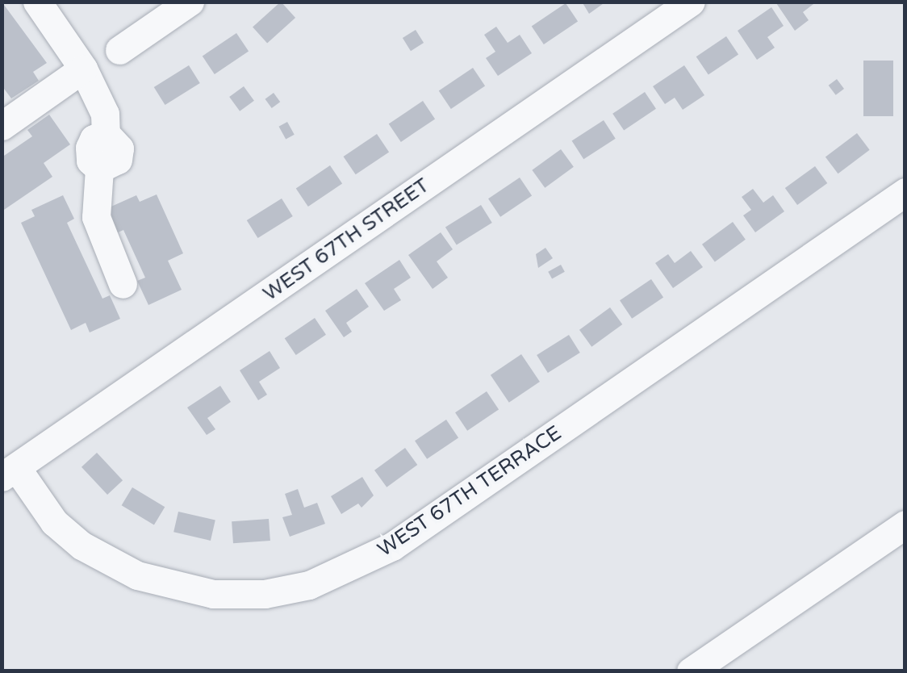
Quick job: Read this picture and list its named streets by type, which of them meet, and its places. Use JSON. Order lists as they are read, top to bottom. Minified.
{"streets":{"street":["WEST 67TH STREET","WEST 67TH TERRACE"]},"crossings":[["WEST 67TH STREET","WEST 67TH TERRACE"]]}
